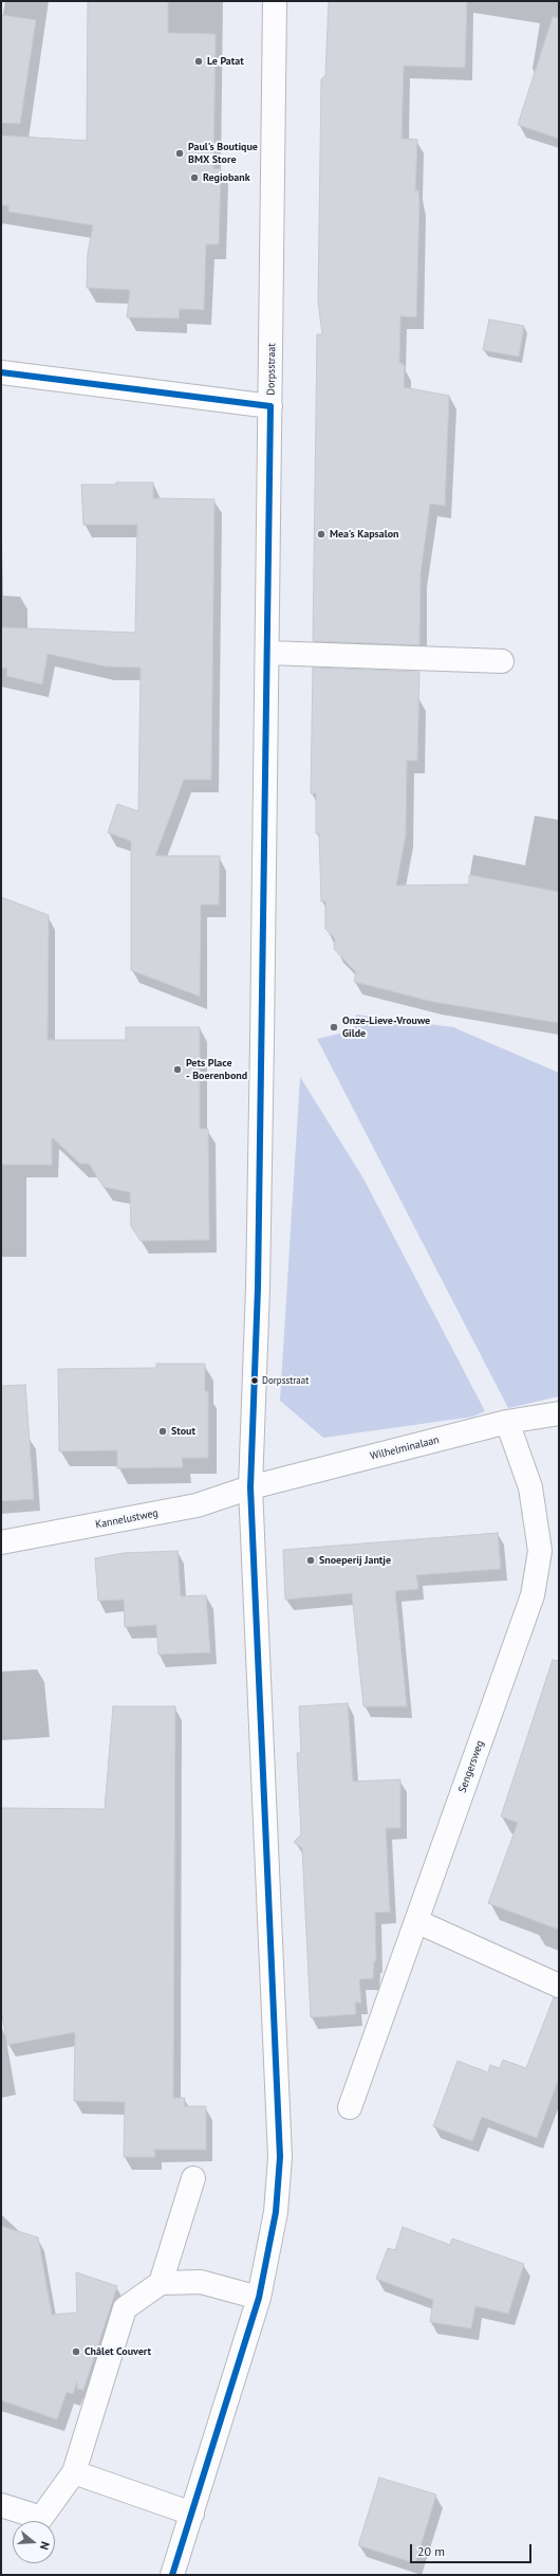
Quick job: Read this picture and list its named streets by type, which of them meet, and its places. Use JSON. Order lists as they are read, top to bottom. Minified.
{"streets":{"street":["Dorpsstraat","Wilhelminalaan","Kannelustweg","Sengersweg"]},"crossings":[["Dorpsstraat","Wilhelminalaan"],["Dorpsstraat","Kannelustweg"],["Wilhelminalaan","Kannelustweg"],["Wilhelminalaan","Sengersweg"]],"places":["Le Patat","Paul's Boutique BMX Store","Regiobank","Mea's Kapsalon","Onze-Lieve-Vrouwe Gilde","Pets Place - Boerenbond","Dorpsstraat","Stout","Snoeperij Jantje","Châlet Couvert"],"scale_bar":"20 m","north":"right"}
